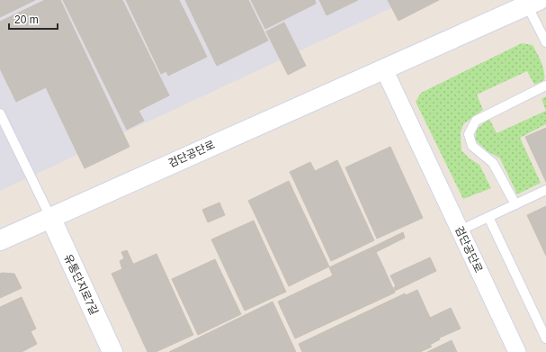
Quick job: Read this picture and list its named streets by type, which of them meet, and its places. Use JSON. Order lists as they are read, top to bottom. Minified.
{"streets":{"main road":["검단공단로","유통단지로7길"]},"crossings":[["검단공단로","유통단지로7길"]],"scale_bar":"20 m"}
